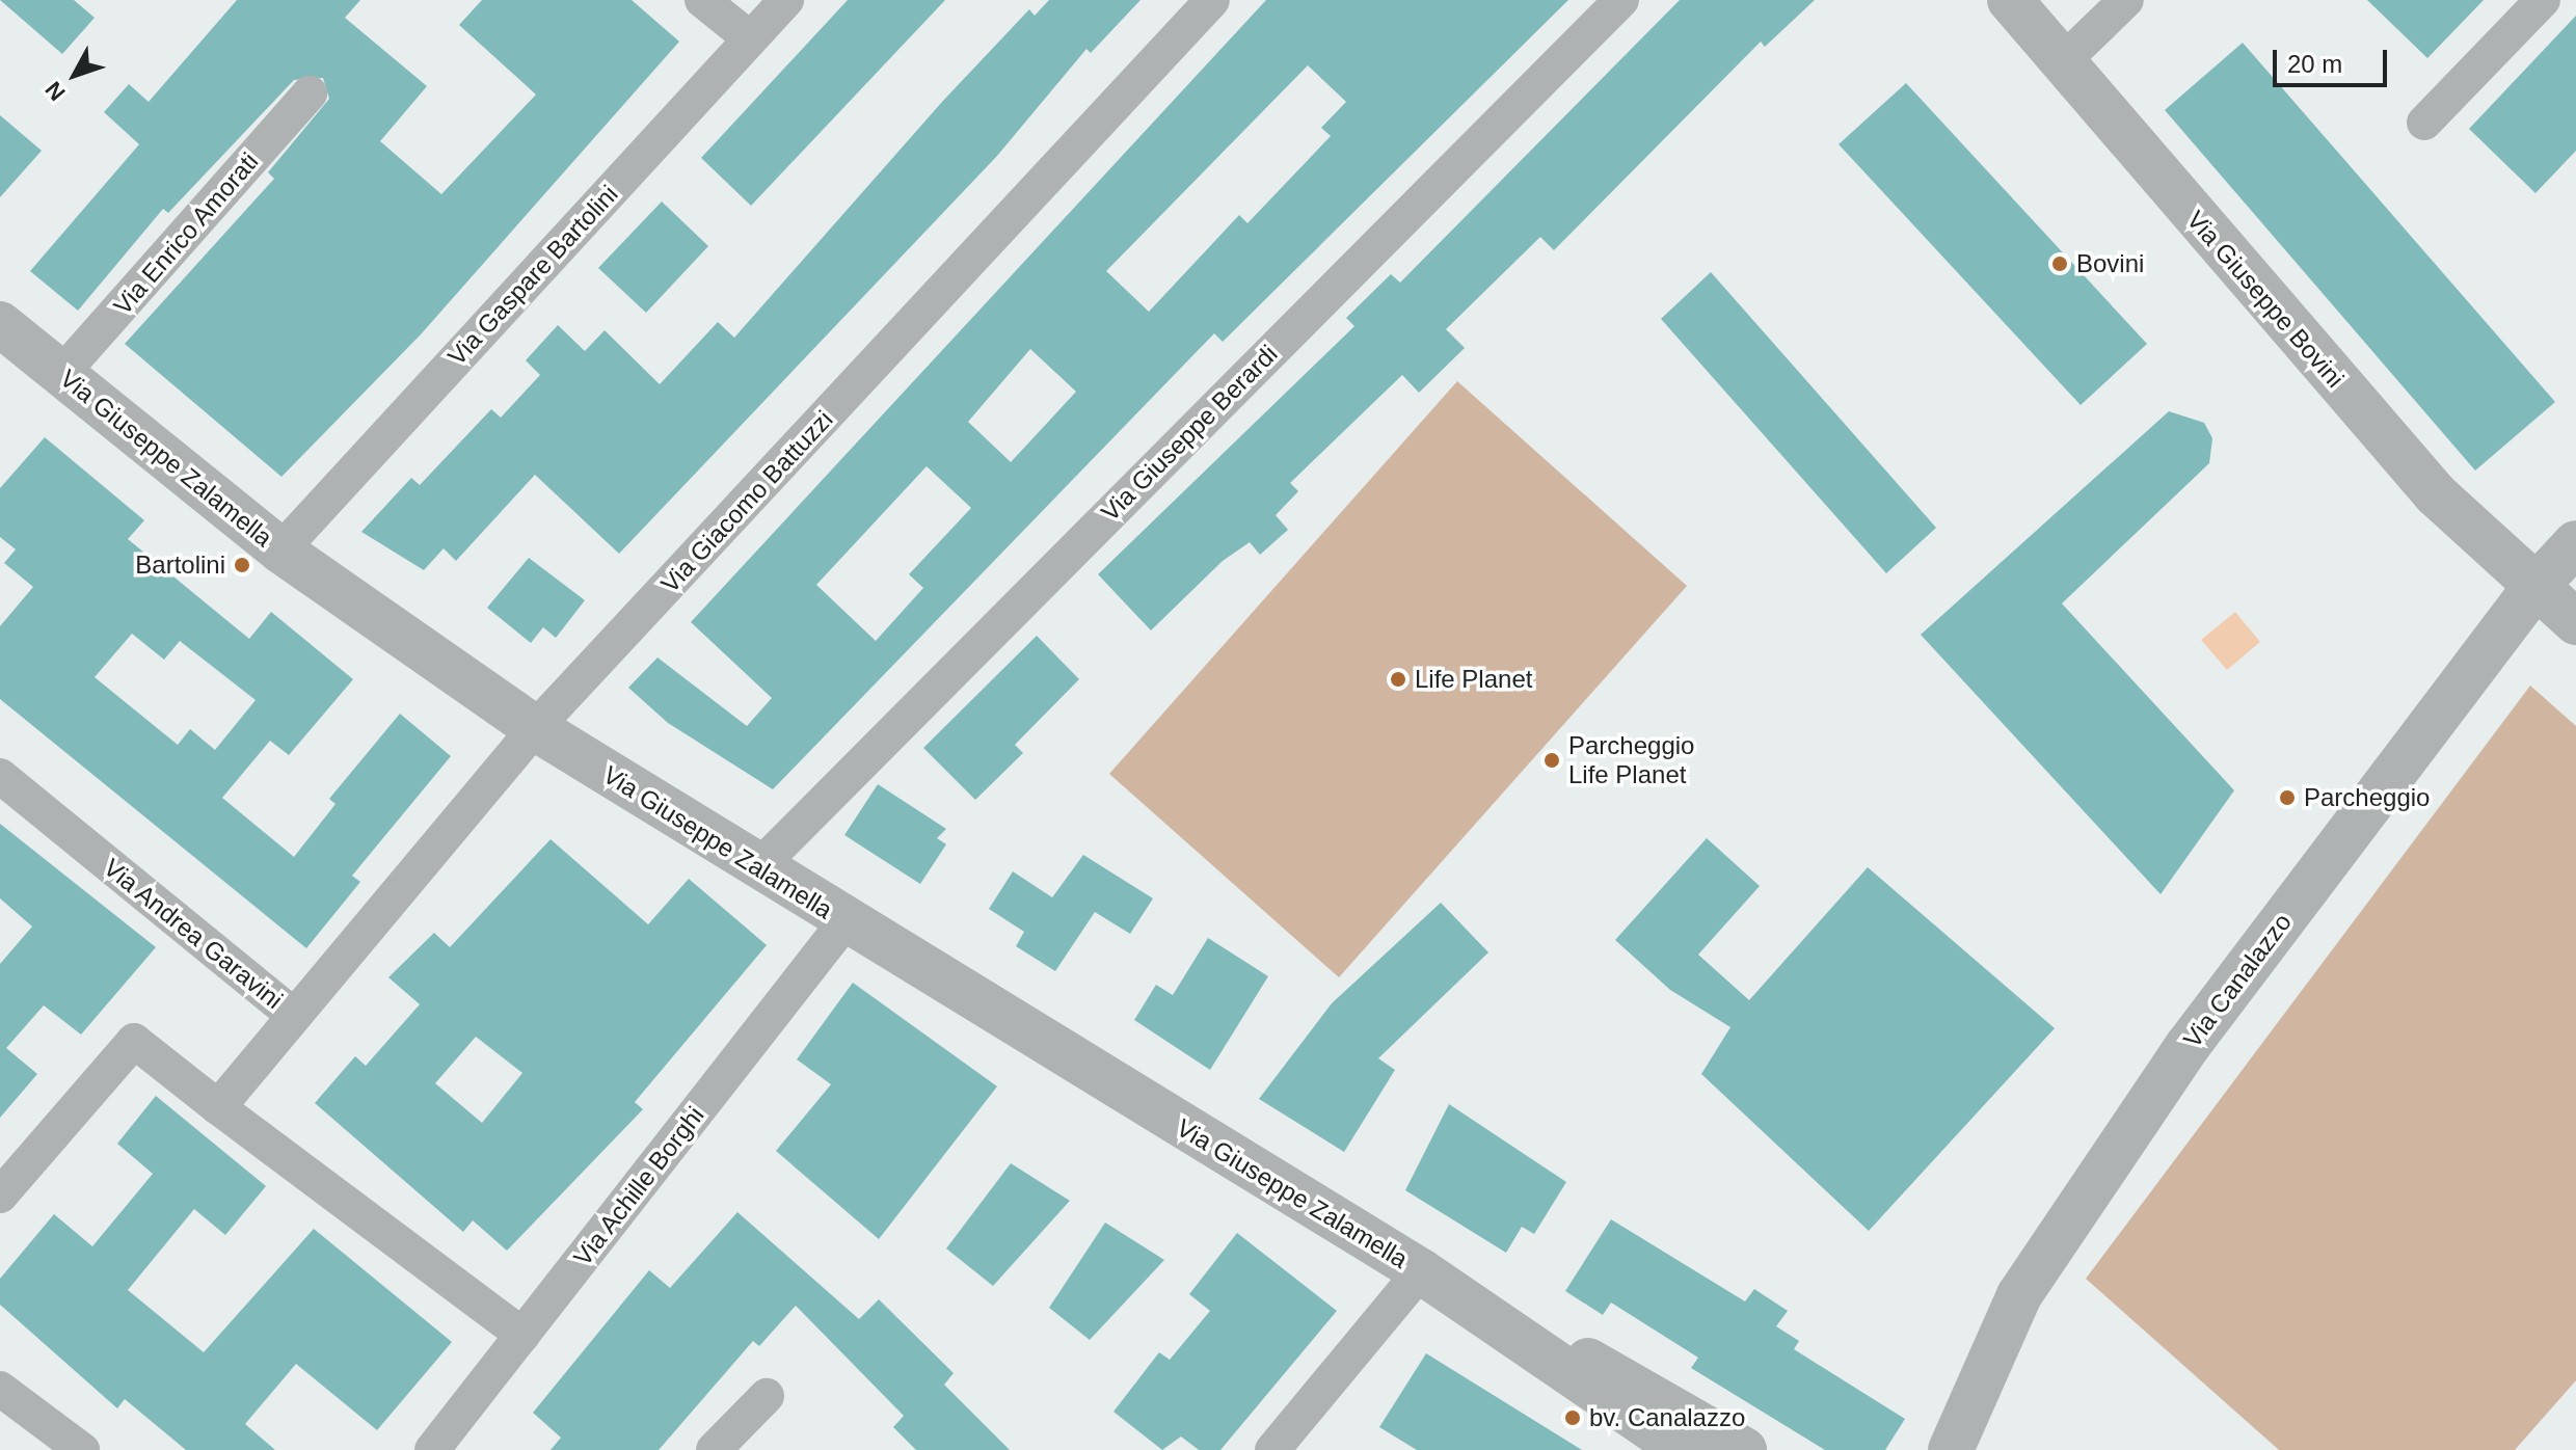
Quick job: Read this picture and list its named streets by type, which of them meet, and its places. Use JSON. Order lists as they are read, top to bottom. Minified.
{"streets":{"street":["Via Enrico Amorati","Via Gaspare Bartolini","Via Giuseppe Bovini","Via Giuseppe Berardi","Via Giuseppe Zalamella","Via Giacomo Battuzzi","Via Andrea Garavini","Via Canalazzo","Via Achille Borghi"]},"crossings":[["Via Enrico Amorati","Via Giuseppe Zalamella"],["Via Gaspare Bartolini","Via Giuseppe Zalamella"],["Via Giuseppe Bovini","Via Canalazzo"],["Via Giuseppe Berardi","Via Giuseppe Zalamella"],["Via Giuseppe Zalamella","Via Giacomo Battuzzi"],["Via Giuseppe Zalamella","Via Achille Borghi"],["Via Giacomo Battuzzi","Via Andrea Garavini"]],"places":["Bovini","Bartolini","Life Planet","Parcheggio Life Planet","Parcheggio","bv. Canalazzo"],"scale_bar":"20 m","north":"bottom left"}
